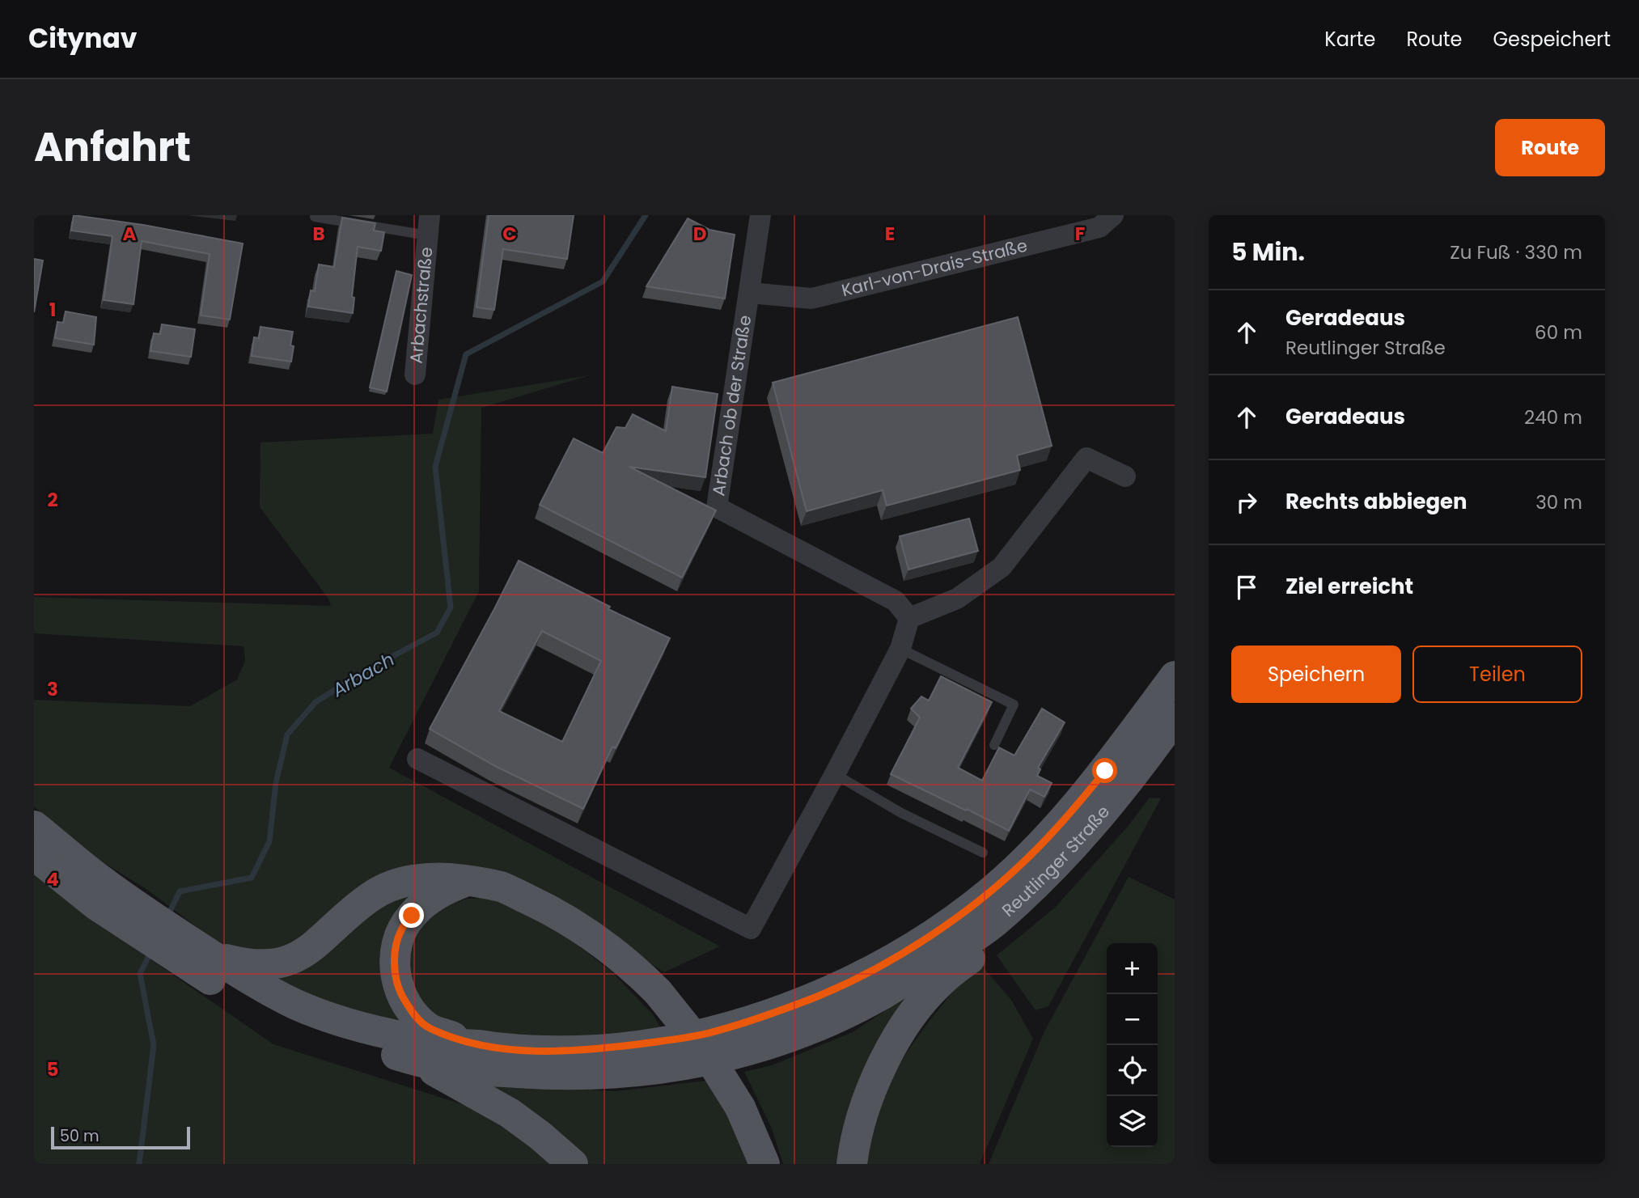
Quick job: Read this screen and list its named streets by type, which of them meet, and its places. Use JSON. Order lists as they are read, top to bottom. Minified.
{"streets":{"main road":["Reutlinger Straße"],"street":["Karl-von-Drais-Straße","Arbachstraße","Arbach ob der Straße"]},"crossings":[["Karl-von-Drais-Straße","Arbach ob der Straße"]],"water":["Arbach"],"scale_bar":"50 m","page":{"header":"Citynav","nav":["Karte","Route","Gespeichert"],"title":"Anfahrt","buttons":["Route",["Speichern","Teilen"]],"heading":["5 Min.","Zu Fuß · 330 m"],"list":[["Geradeaus","Reutlinger Straße","60 m"],["Geradeaus","240 m"],["Rechts abbiegen","30 m"],"Ziel erreicht"],"map_buttons":["+","−"],"scale":"50 m"},"grid":{"columns":["A","B","C","D","E","F"],"rows":["1","2","3","4","5"]}}
